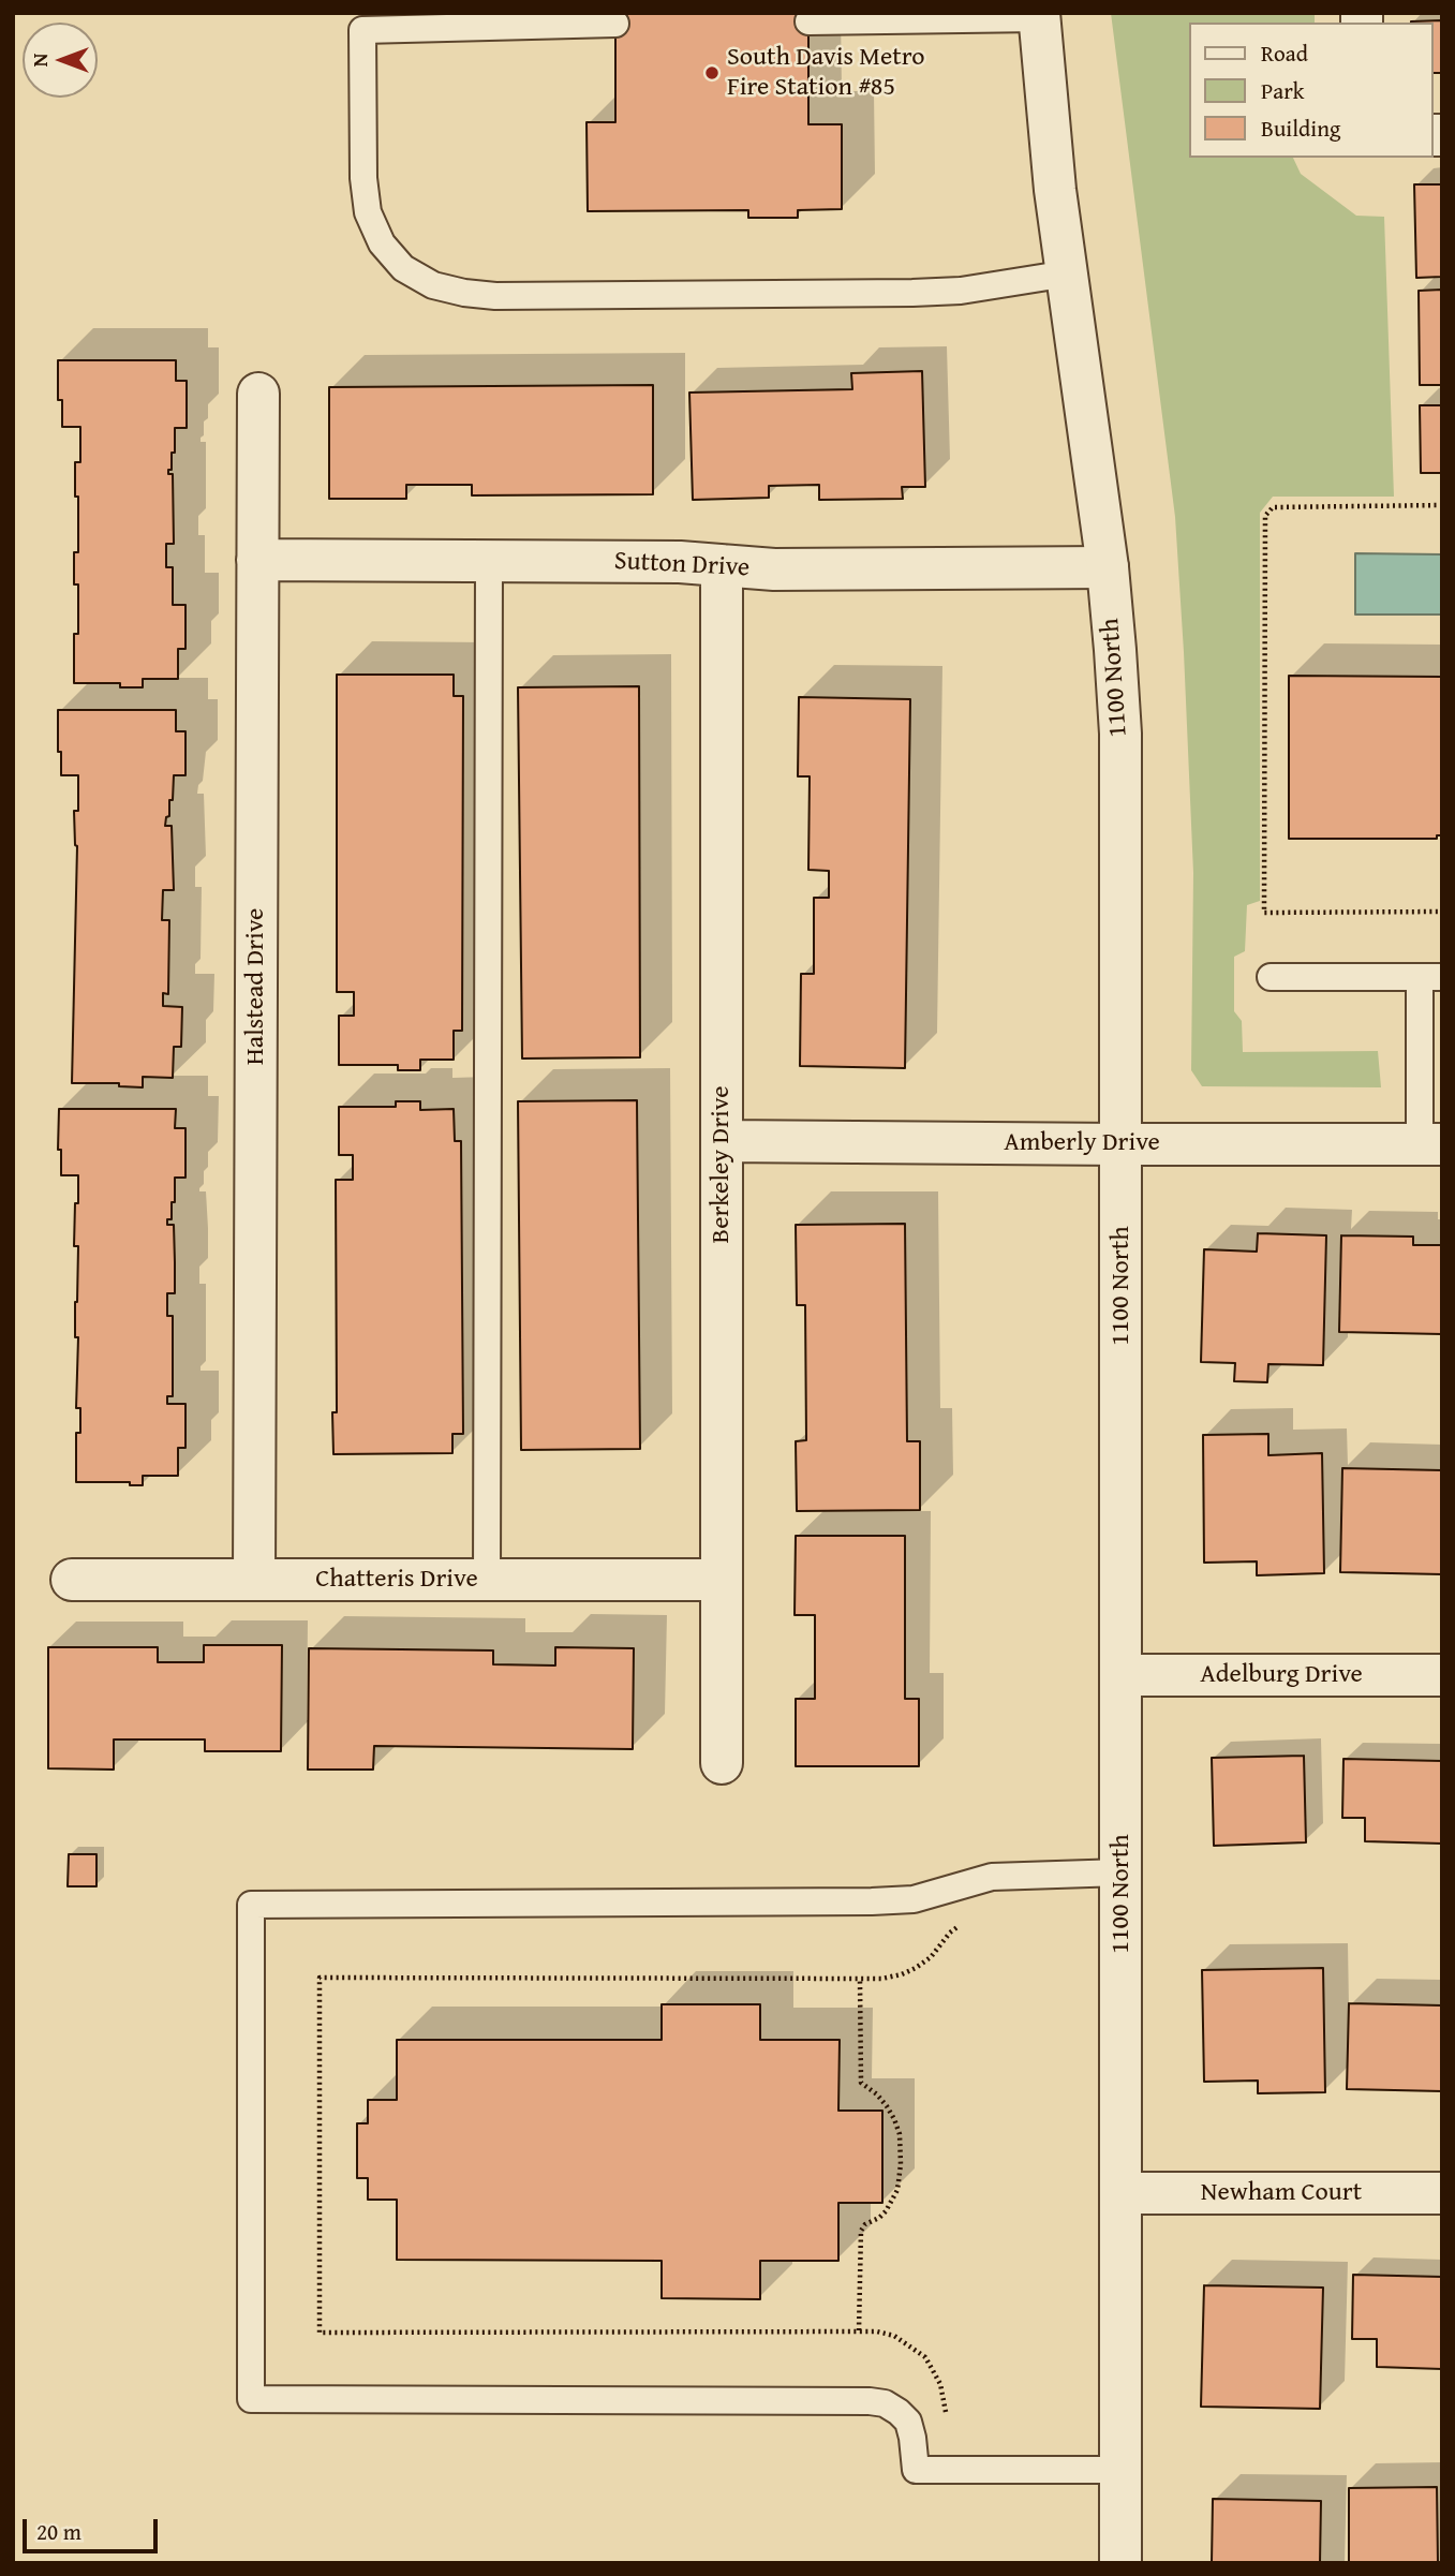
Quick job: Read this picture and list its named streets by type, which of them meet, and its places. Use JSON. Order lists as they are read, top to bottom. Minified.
{"streets":{"street":["Sutton Drive","1100 North","Halstead Drive","Amberly Drive","Berkeley Drive","Chatteris Drive","Adelburg Drive","Newham Court"]},"crossings":[["Sutton Drive","1100 North"],["Sutton Drive","Halstead Drive"],["Sutton Drive","Berkeley Drive"],["1100 North","Amberly Drive"],["1100 North","Adelburg Drive"],["1100 North","Newham Court"],["Halstead Drive","Chatteris Drive"],["Amberly Drive","Berkeley Drive"],["Berkeley Drive","Chatteris Drive"]],"places":["South Davis Metro Fire Station #85"],"legend":["Road","Park","Building"],"scale_bar":"20 m","north":"left"}
